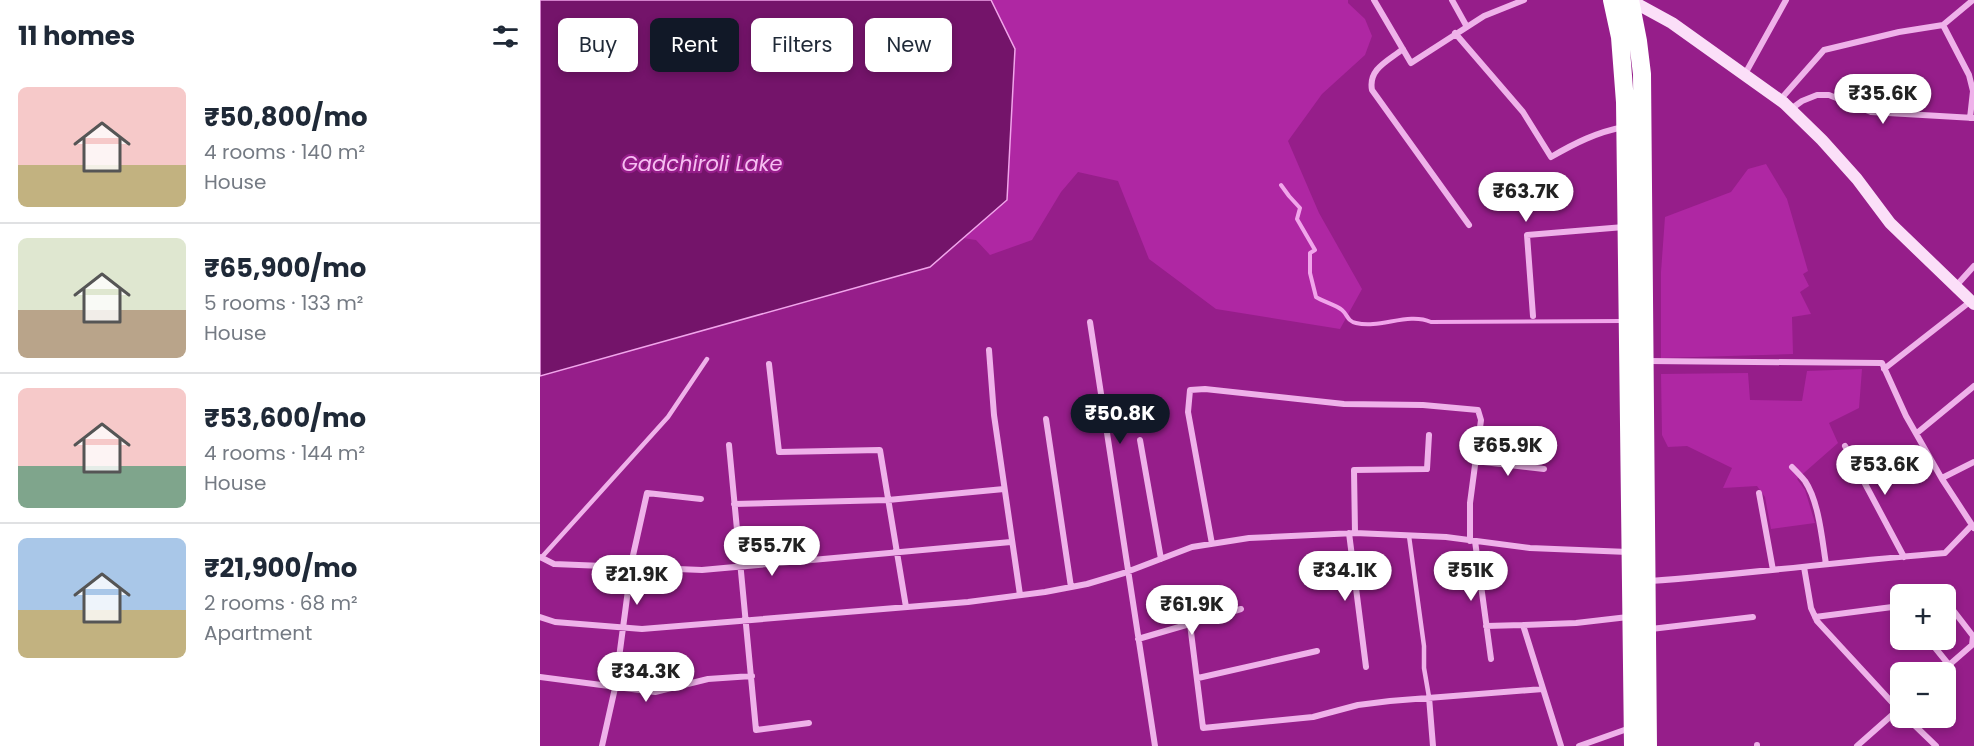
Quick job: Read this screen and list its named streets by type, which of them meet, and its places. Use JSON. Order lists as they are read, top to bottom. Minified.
{"water":["Gadchiroli Lake"],"page":{"heading":"11 homes","chip":["Buy","Rent","Filters","New"],"list":[{"name":"₹50,800/mo","note":"4 rooms · 140 m² · House"},{"name":"₹65,900/mo","note":"5 rooms · 133 m² · House"},{"name":"₹53,600/mo","note":"4 rooms · 144 m² · House"},{"name":"₹21,900/mo","note":"2 rooms · 68 m² · Apartment"}],"price":["₹35.6K","₹63.7K","₹50.8K","₹65.9K","₹53.6K","₹55.7K","₹34.1K","₹51K","₹21.9K","₹61.9K","₹34.3K"],"map_buttons":["+","−"]}}
